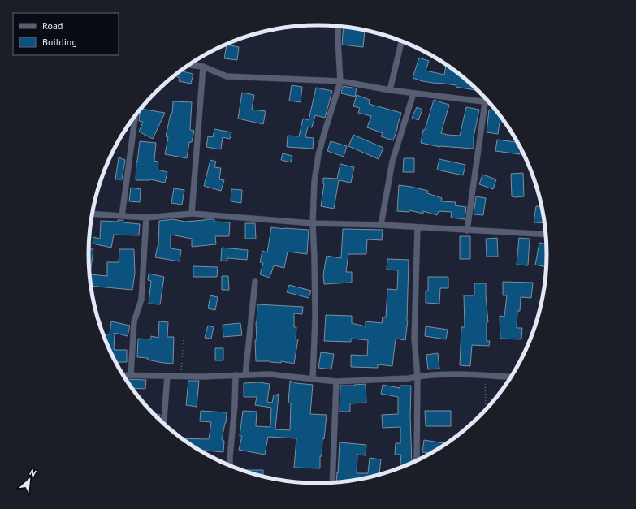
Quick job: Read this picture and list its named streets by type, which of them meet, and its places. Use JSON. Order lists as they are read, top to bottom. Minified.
{"legend":["Road","Building"],"north":"top right"}
